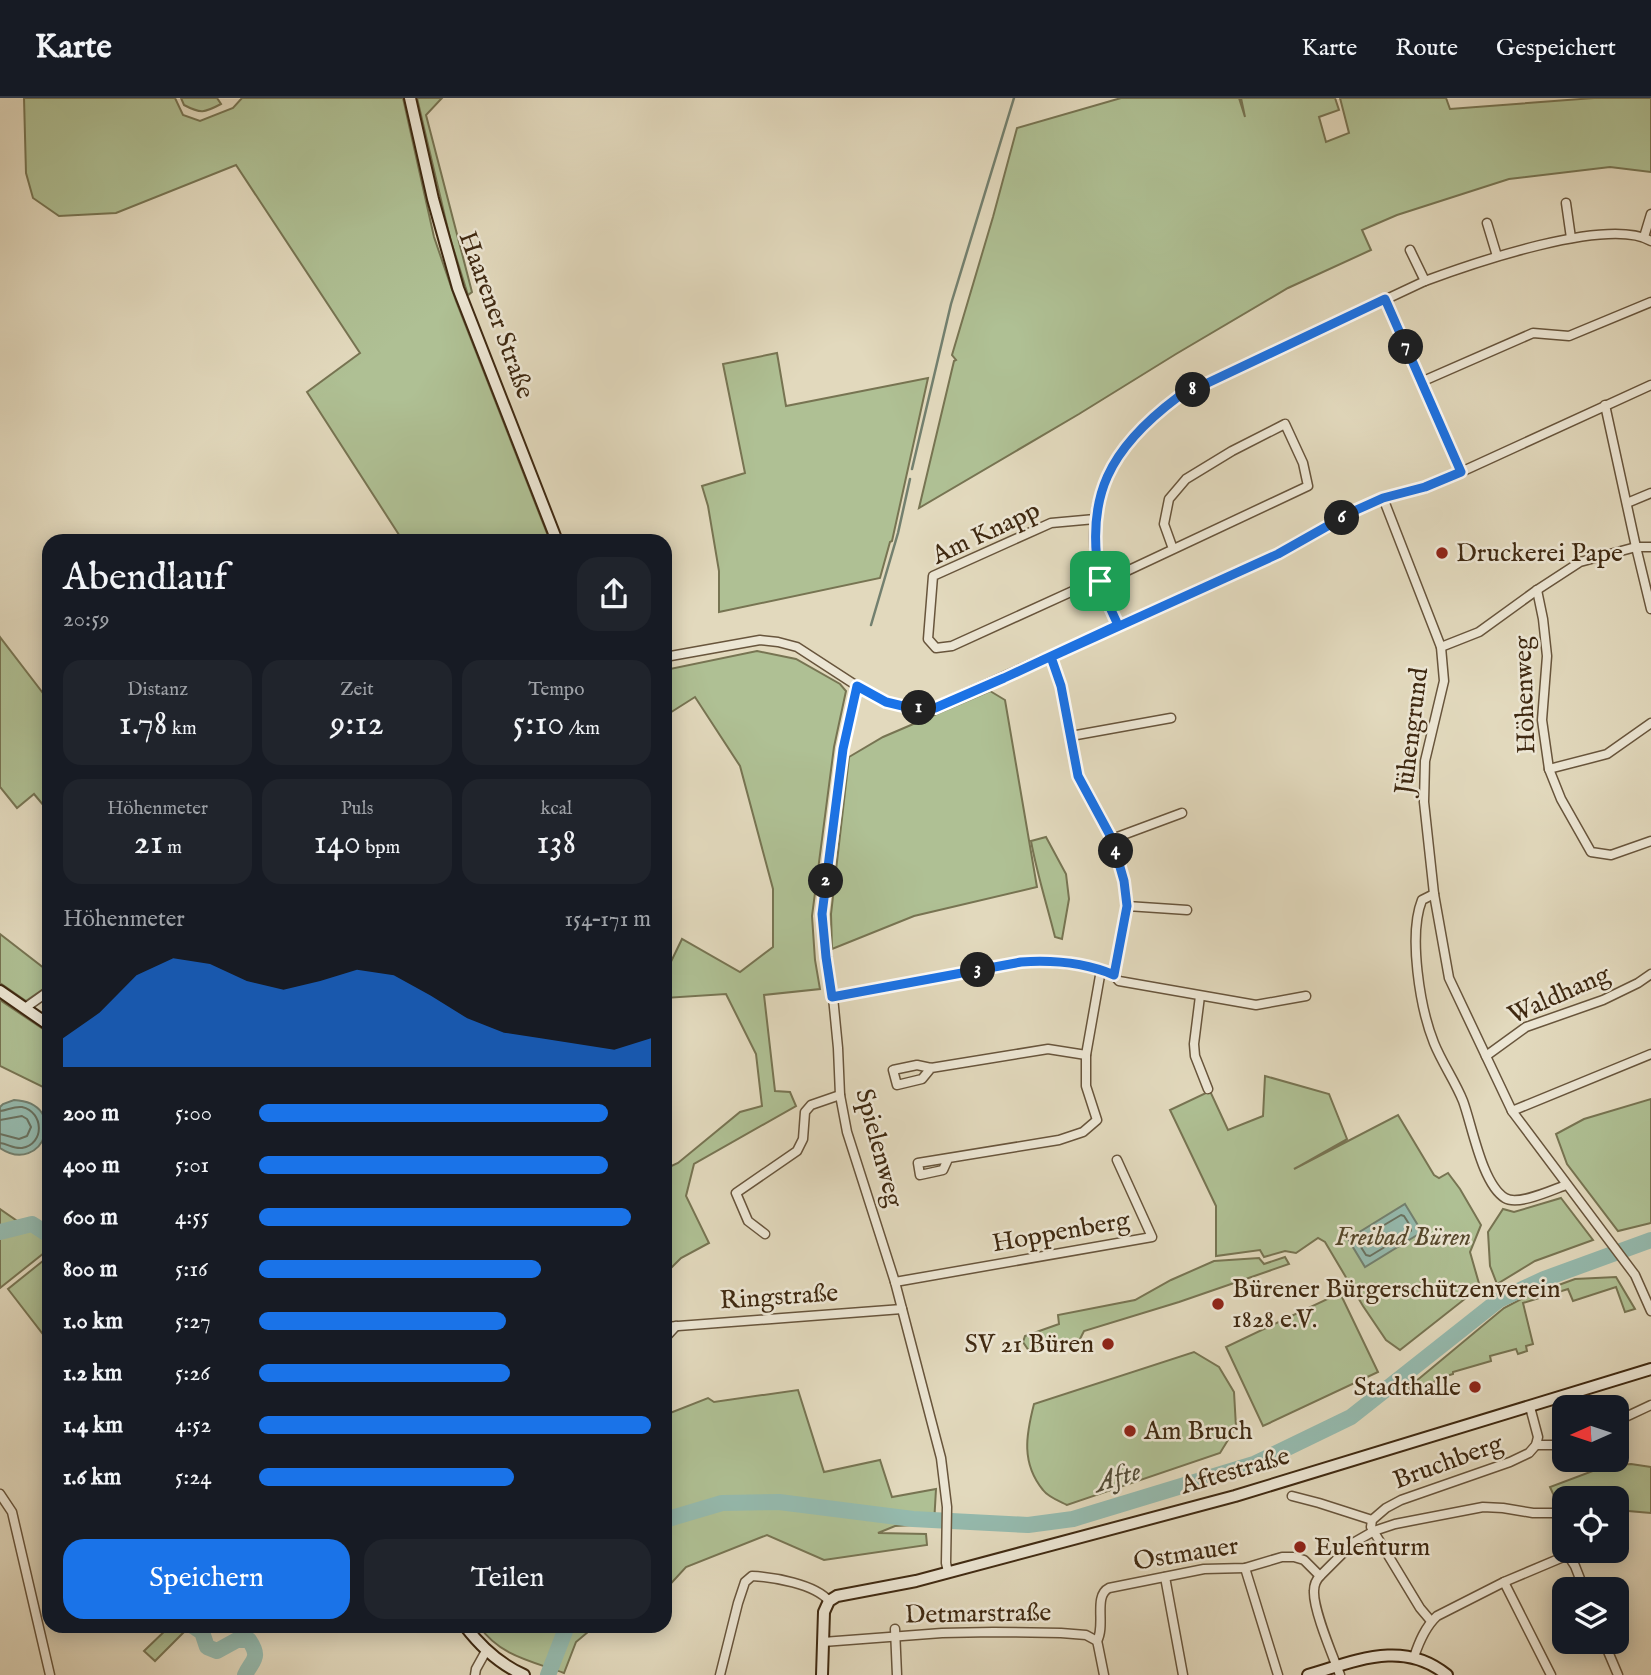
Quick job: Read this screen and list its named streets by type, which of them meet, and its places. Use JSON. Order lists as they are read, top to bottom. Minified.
{"streets":{"main road":["Haarener Straße","Aftestraße"],"street":["Am Knapp","Höhenweg","Jühengrund","Waldhang","Spielenweg","Hoppenberg","Ringstraße","Bruchberg","Ostmauer","Detmarstraße"]},"crossings":[["Jühengrund","Waldhang"],["Spielenweg","Hoppenberg"],["Spielenweg","Ringstraße"],["Spielenweg","Aftestraße"],["Bruchberg","Aftestraße"],["Ostmauer","Detmarstraße"]],"water":["Afte"],"parks":["Freibad Büren"],"places":["Druckerei Pape","Bürener Bürgerschützenverein 1828 e.V.","SV 21 Büren","Stadthalle","Am Bruch","Eulenturm"],"north":"left","page":{"header":"Karte","nav":["Karte","Route","Gespeichert"],"pins":["7","8","6","1","4","2","3"],"heading":["Abendlauf","20:59"],"stats":[["Distanz","1.78 km"],["Zeit","9:12"],["Tempo","5:10 /km"],["Höhenmeter","21 m"],["Puls","140 bpm"],["kcal","138"]],"chart":["Höhenmeter","154–171 m"],"list":[{"name":"200 m","note":"5:00"},{"name":"400 m","note":"5:01"},{"name":"600 m","note":"4:55"},{"name":"800 m","note":"5:16"},{"name":"1.0 km","note":"5:27"},{"name":"1.2 km","note":"5:26"},{"name":"1.4 km","note":"4:52"},{"name":"1.6 km","note":"5:24"}],"buttons":["Speichern","Teilen"]}}
